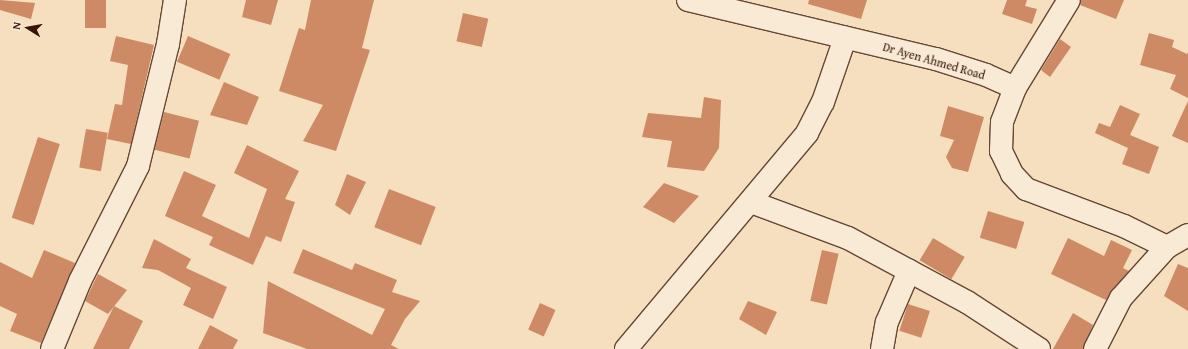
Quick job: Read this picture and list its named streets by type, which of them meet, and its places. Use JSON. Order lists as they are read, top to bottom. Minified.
{"streets":{"street":["Dr Ayen Ahmed Road"]},"north":"left"}
